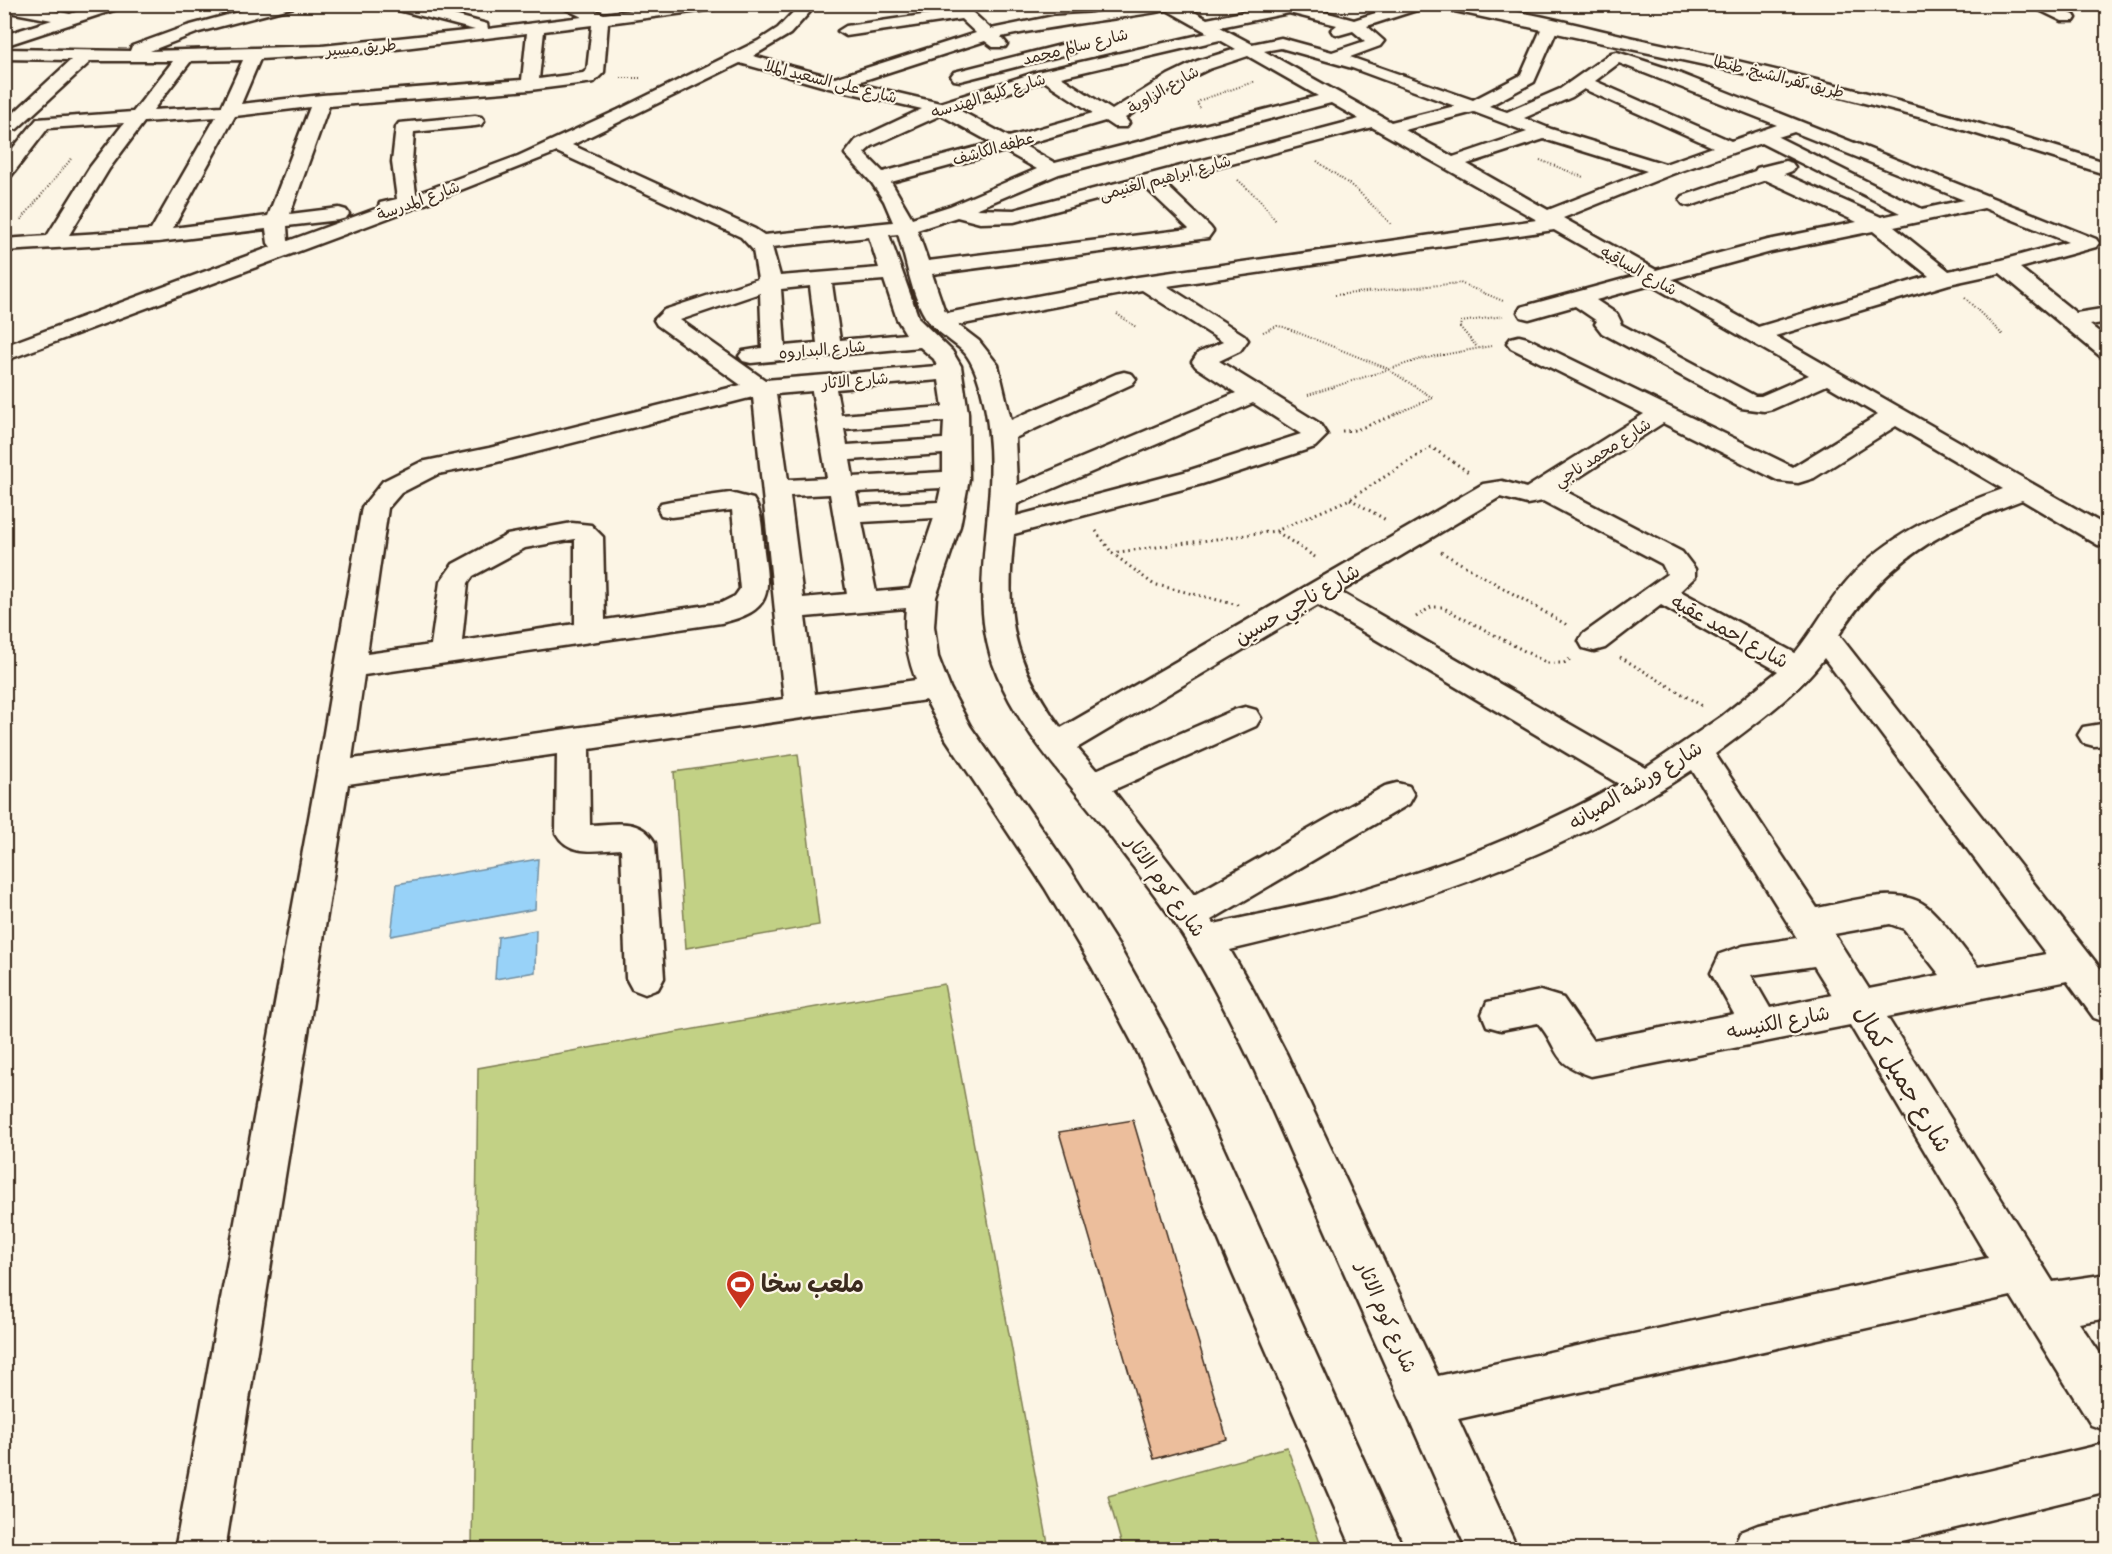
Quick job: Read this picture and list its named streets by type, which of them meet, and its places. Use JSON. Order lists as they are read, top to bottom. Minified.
{"streets":{"street":["شارع سالم محمد","طريق مسير","طريق كفر الشيخ, طنطا","شارع على السعيد الملا","شارع الزاوية","شارع كليه الهندسه","عطفه الكاشف","شارع ابراهيم الغنيمى","شارع المدرسة","شارع الساقيه","شارع البداروه","شارع الاثار","شارع محمد ناجي","شارع ناجي حسين","شارع احمد عقبه","شارع ورشة الصيانه","شارع كوم الاثار","شارع الكنيسه","شارع جميل كمال"]},"crossings":[["طريق كفر الشيخ, طنطا","شارع ابراهيم الغنيمى"],["شارع على السعيد الملا","شارع كليه الهندسه"],["شارع على السعيد الملا","عطفه الكاشف"],["شارع على السعيد الملا","شارع المدرسة"],["شارع الزاوية","عطفه الكاشف"],["شارع الزاوية","شارع الساقيه"],["شارع كليه الهندسه","عطفه الكاشف"],["شارع كليه الهندسه","شارع الساقيه"],["شارع كليه الهندسه","شارع كوم الاثار"],["شارع ابراهيم الغنيمى","شارع الساقيه"],["شارع الساقيه","شارع ورشة الصيانه"],["شارع البداروه","شارع كوم الاثار"],["شارع الاثار","شارع كوم الاثار"],["شارع ناجي حسين","شارع كوم الاثار"],["شارع احمد عقبه","شارع ورشة الصيانه"],["شارع ورشة الصيانه","شارع كوم الاثار"],["شارع ورشة الصيانه","شارع جميل كمال"],["شارع الكنيسه","شارع جميل كمال"]],"places":{"sports":["ملعب سخا"]}}
